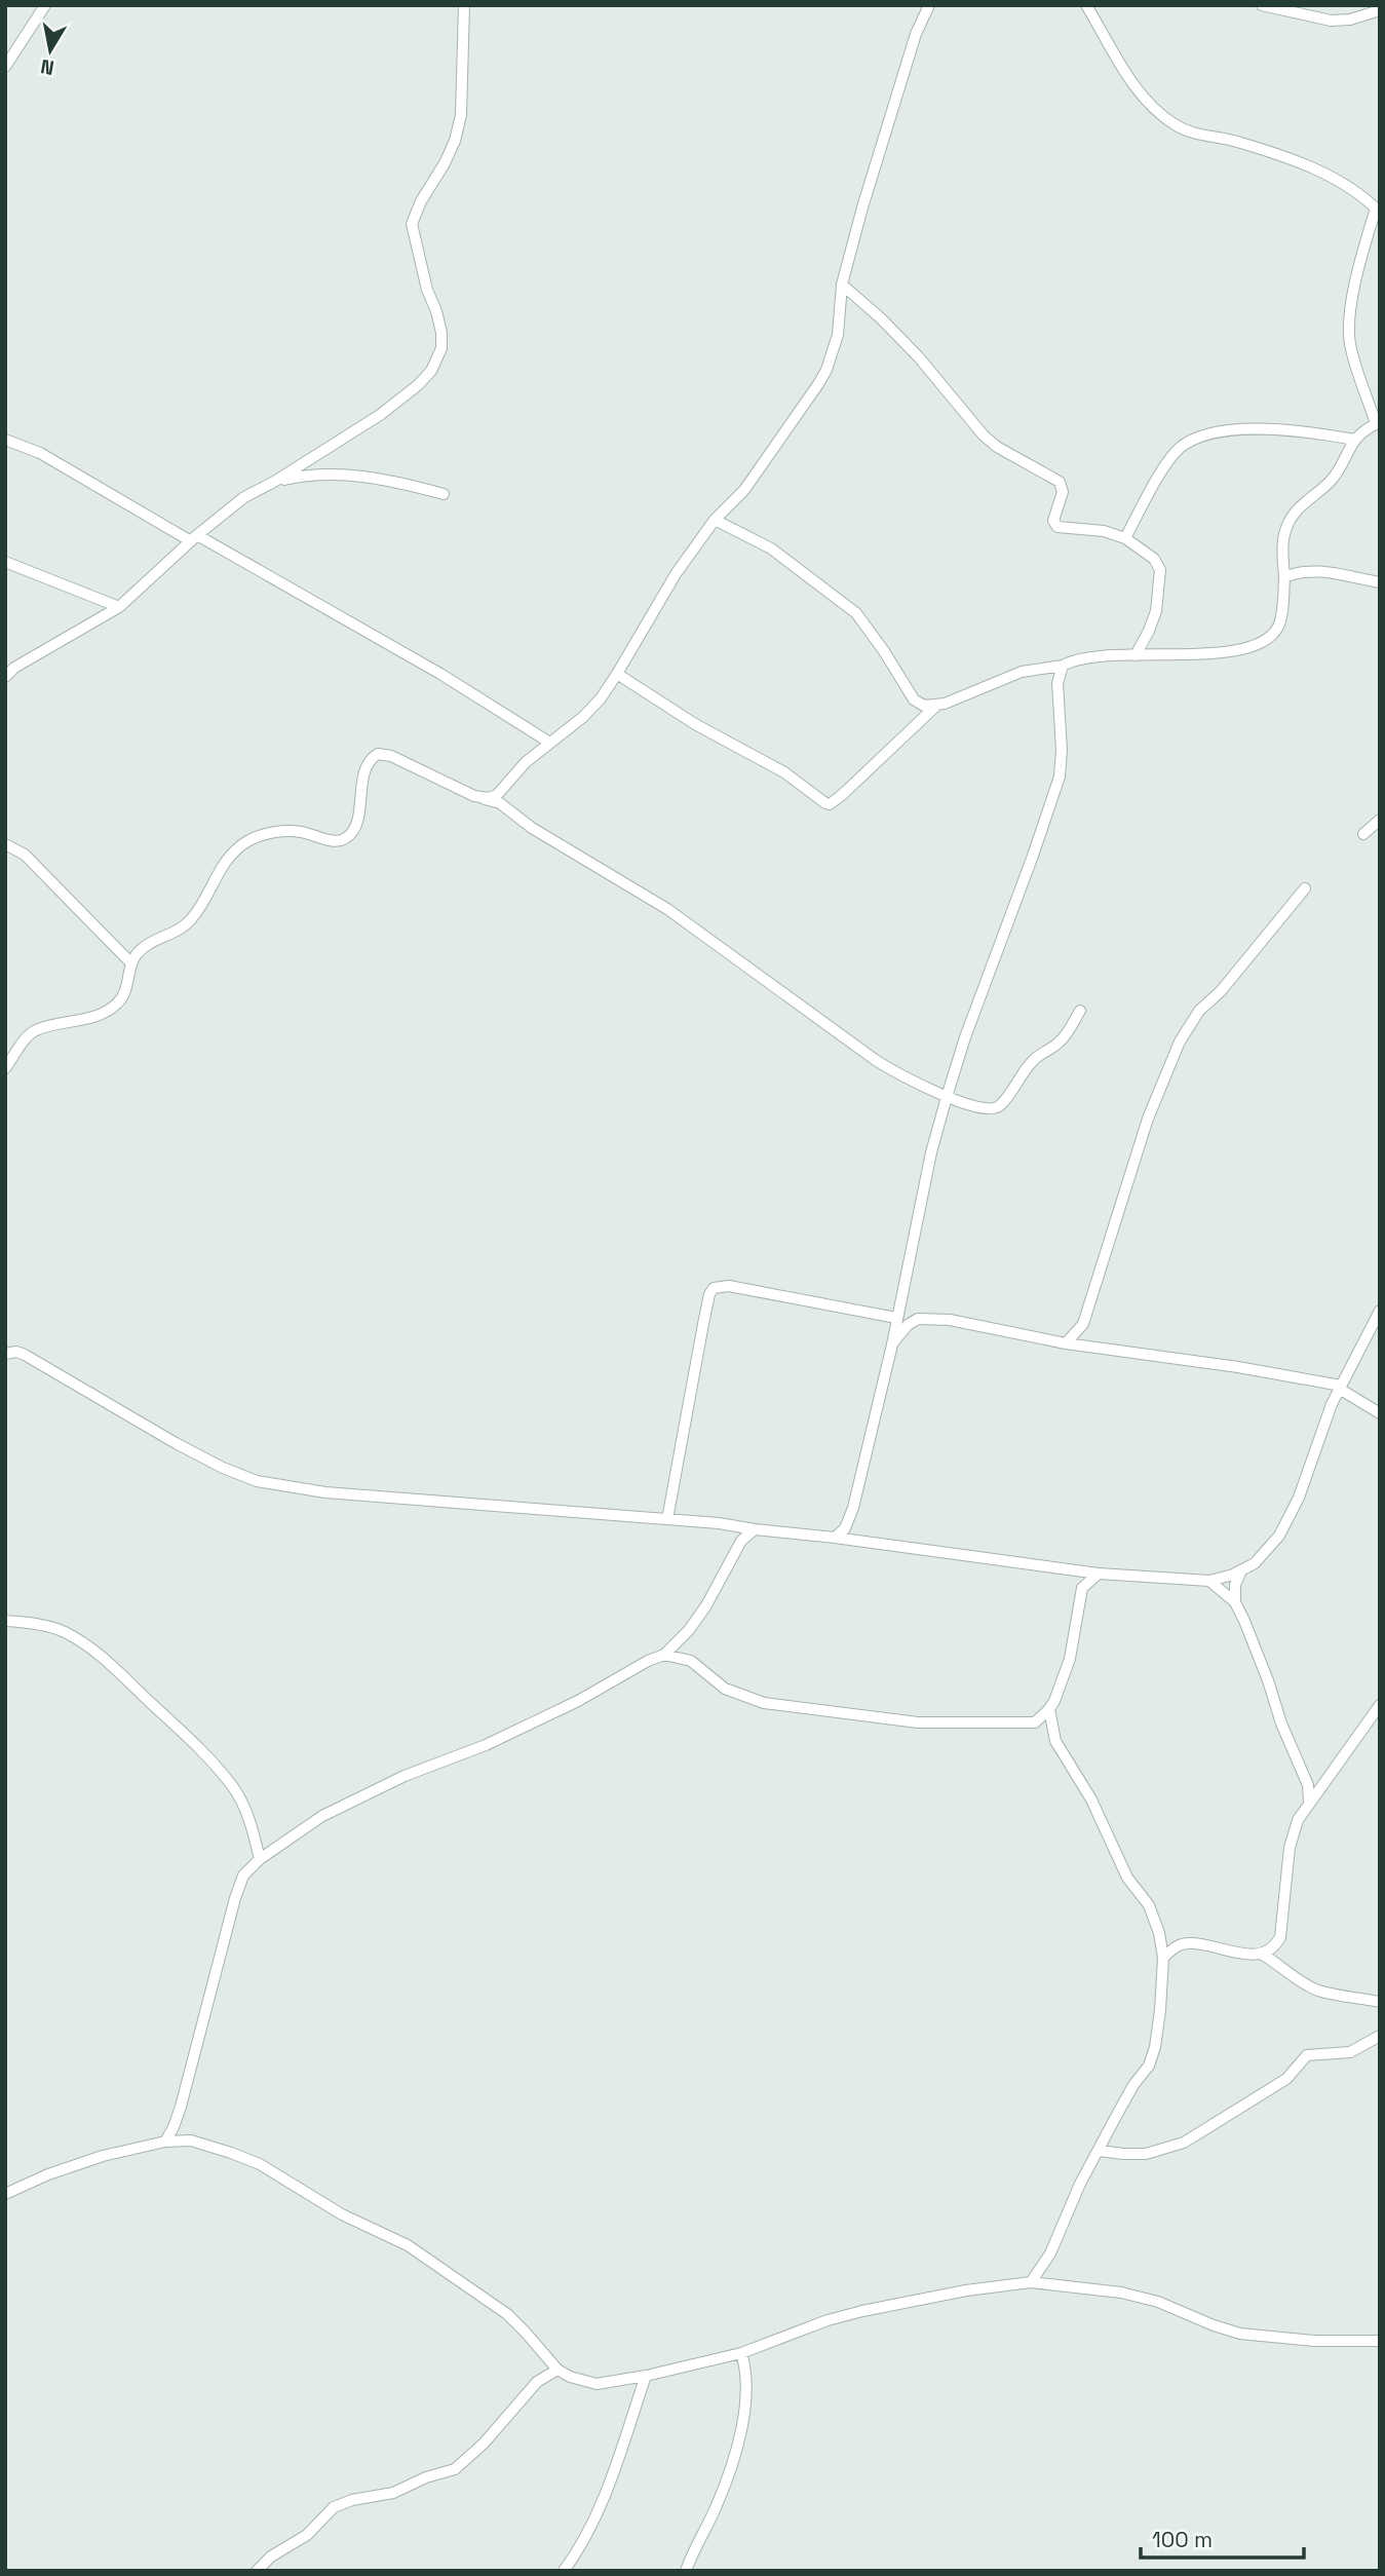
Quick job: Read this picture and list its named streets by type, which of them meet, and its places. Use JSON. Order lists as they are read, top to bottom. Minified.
{"scale_bar":"100 m","north":"bottom"}
